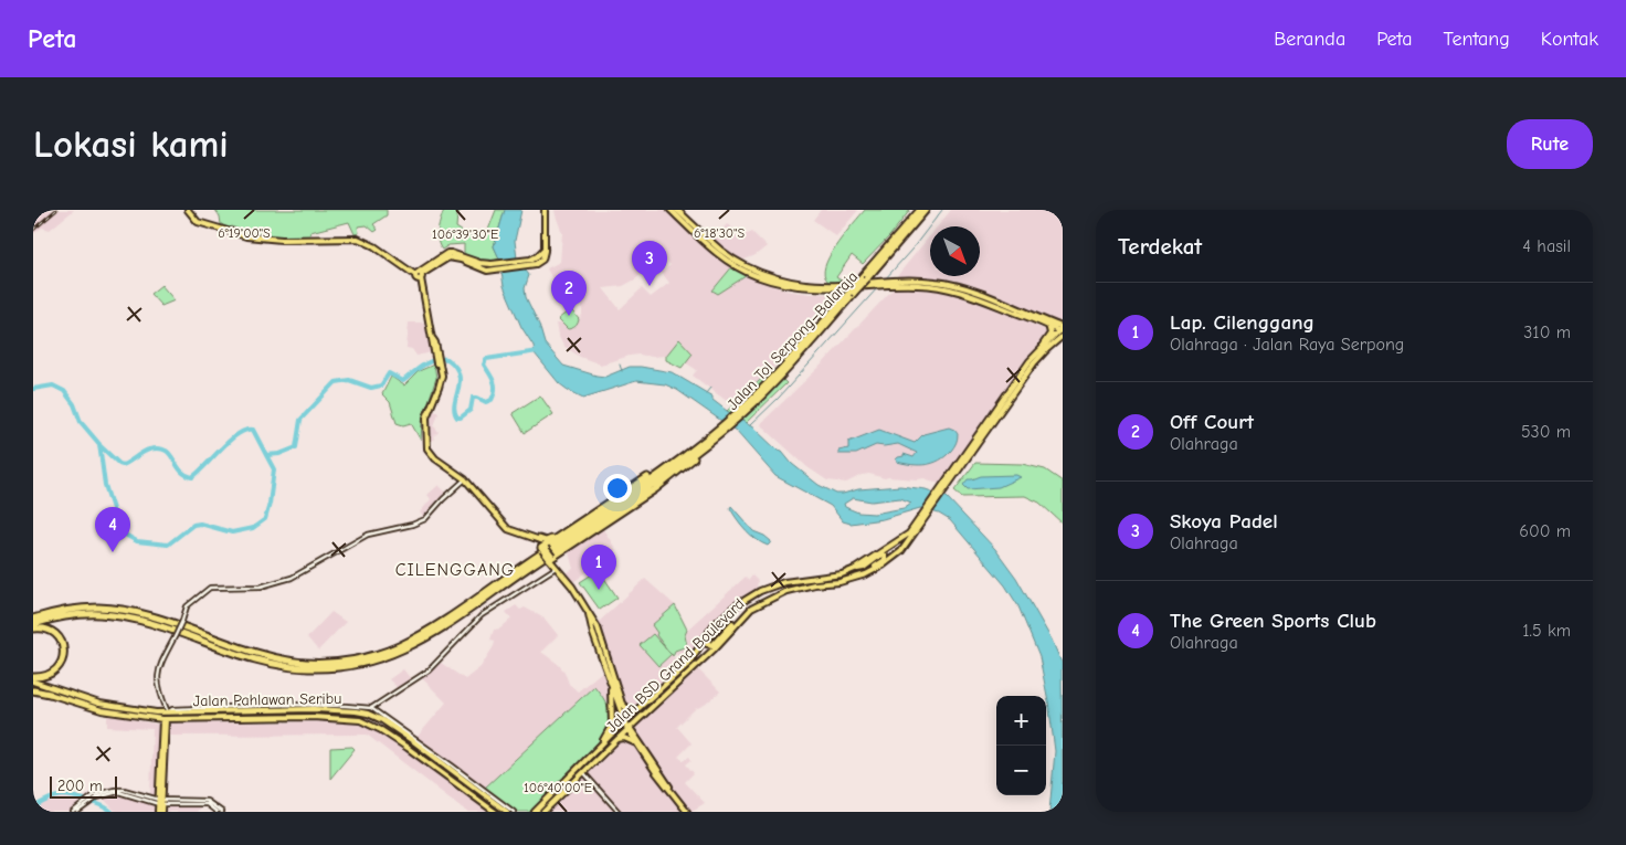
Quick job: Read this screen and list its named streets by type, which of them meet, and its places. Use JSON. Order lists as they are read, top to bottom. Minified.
{"streets":{"highway":["Jalan Tol Serpong–Balaraja"],"main road":["Jalan BSD Grand Boulevard","Jalan Pahlawan Seribu"]},"districts":["CILENGGANG"],"scale_bar":"200 m","north":"bottom right","page":{"header":"Peta","nav":["Beranda","Peta","Tentang","Kontak"],"buttons":"Rute","title":"Lokasi kami","heading":["Terdekat","4 hasil"],"pins":["3","2","4","1"],"list":[{"mark":"1","name":"Lap. Cilenggang","note":"Olahraga · Jalan Raya Serpong","value":"310 m"},{"mark":"2","name":"Off Court","note":"Olahraga","value":"530 m"},{"mark":"3","name":"Skoya Padel","note":"Olahraga","value":"600 m"},{"mark":"4","name":"The Green Sports Club","note":"Olahraga","value":"1.5 km"}],"map_buttons":["+","−"],"scale":"200 m"},"coordinates":["6°19'00\"S","6°18'30\"S","106°39'30\"E","106°40'00\"E"]}
